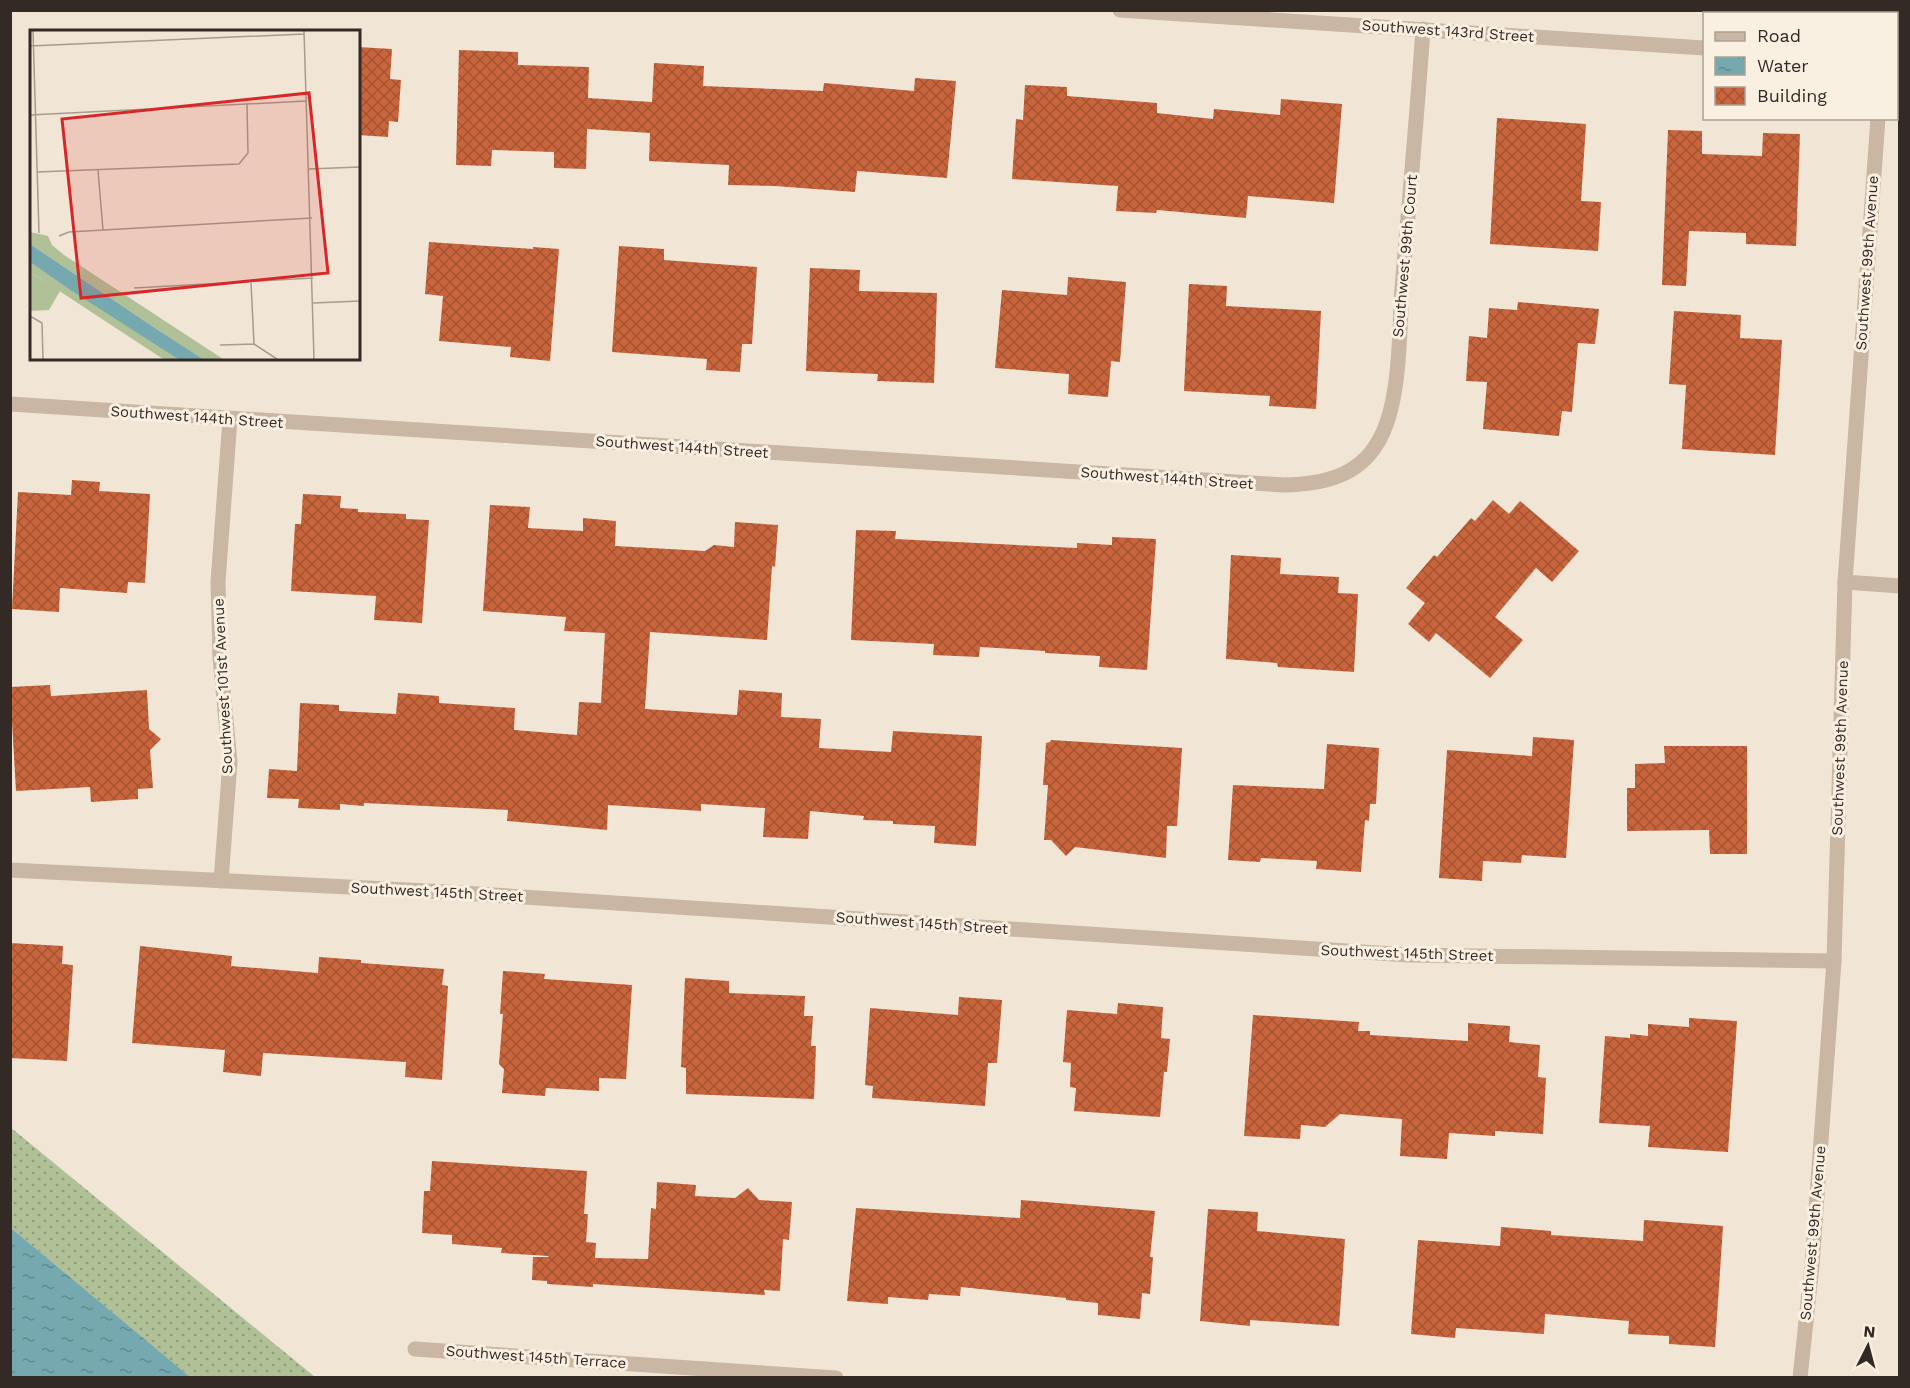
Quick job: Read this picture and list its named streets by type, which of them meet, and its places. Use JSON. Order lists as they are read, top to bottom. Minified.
{"streets":{"street":["Southwest 143rd Street","Southwest 99th Court","Southwest 99th Avenue","Southwest 144th Street","Southwest 101st Avenue","Southwest 145th Street","Southwest 145th Terrace"]},"crossings":[["Southwest 143rd Street","Southwest 99th Court"],["Southwest 99th Court","Southwest 144th Street"],["Southwest 99th Avenue","Southwest 145th Street"],["Southwest 144th Street","Southwest 101st Avenue"],["Southwest 101st Avenue","Southwest 145th Street"]],"legend":["Road","Water","Building"],"north":"top"}
